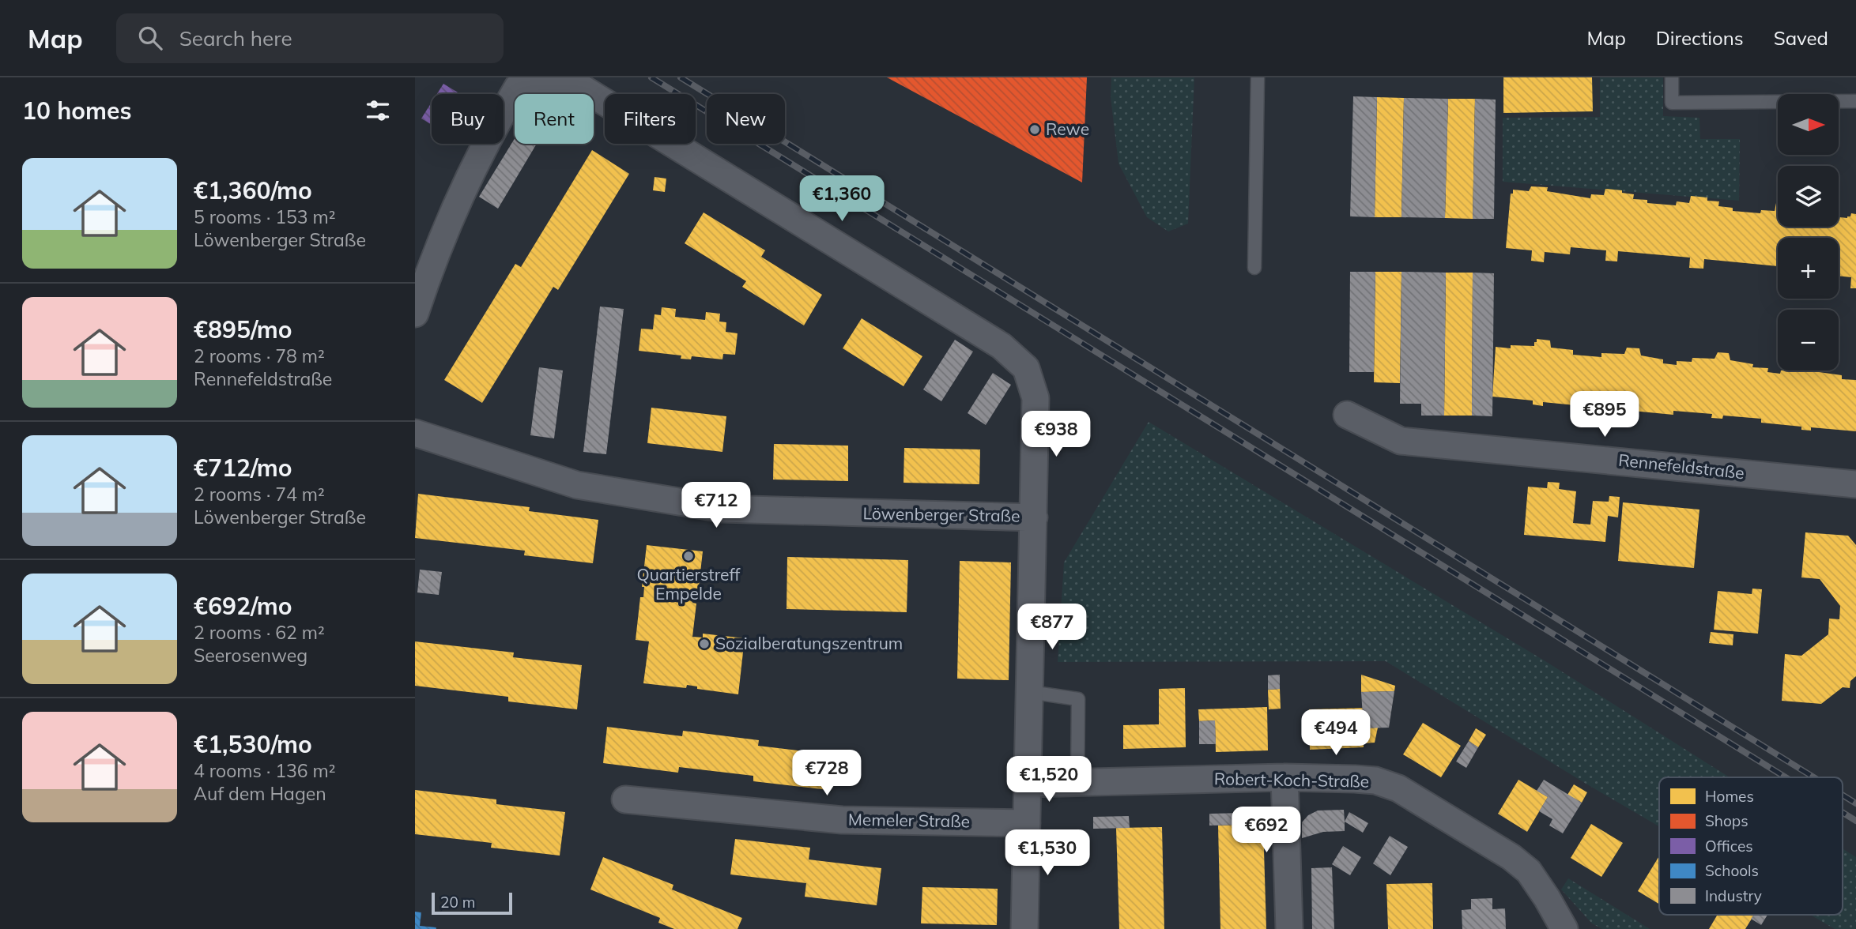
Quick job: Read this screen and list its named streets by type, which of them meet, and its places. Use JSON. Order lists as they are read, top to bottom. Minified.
{"streets":{"street":["Rennefeldstraße","Löwenberger Straße","Robert-Koch-Straße","Memeler Straße"]},"places":["Rewe","Quartierstreff Empelde","Sozialberatungszentrum"],"legend":["Homes","Shops","Offices","Schools","Industry"],"scale_bar":"20 m","north":"right","page":{"header":"Map","search":"Search here","nav":["Map","Directions","Saved"],"heading":"10 homes","map_buttons":["+","−"],"chip":["Buy","Rent","Filters","New"],"list":[{"name":"€1,360/mo","note":"5 rooms · 153 m² · Löwenberger Straße"},{"name":"€895/mo","note":"2 rooms · 78 m² · Rennefeldstraße"},{"name":"€712/mo","note":"2 rooms · 74 m² · Löwenberger Straße"},{"name":"€692/mo","note":"2 rooms · 62 m² · Seerosenweg"},{"name":"€1,530/mo","note":"4 rooms · 136 m² · Auf dem Hagen"}],"price":["€1,360","€895","€938","€712","€877","€494","€728","€1,520","€692","€1,530"],"scale":"20 m"}}
